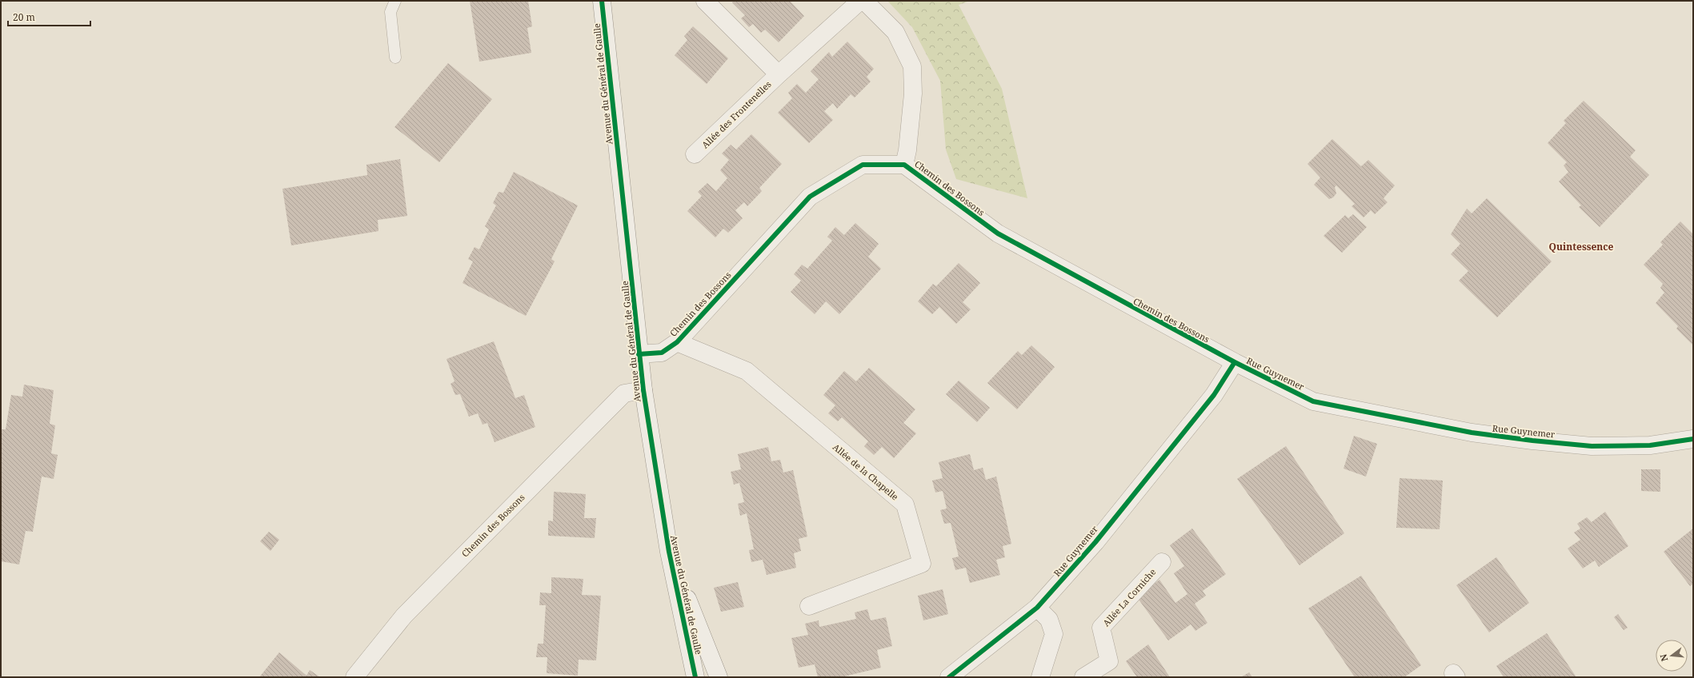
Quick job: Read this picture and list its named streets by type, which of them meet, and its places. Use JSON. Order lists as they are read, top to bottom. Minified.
{"streets":{"street":["Avenue du Général de Gaulle","Allée des Frontenelles","Chemin des Bossons","Rue Guynemer","Allée de la Chapelle","Allée La Corniche"]},"crossings":[["Avenue du Général de Gaulle","Chemin des Bossons"],["Chemin des Bossons","Rue Guynemer"],["Chemin des Bossons","Allée de la Chapelle"]],"districts":["Quintessence"],"scale_bar":"20 m","north":"left"}
